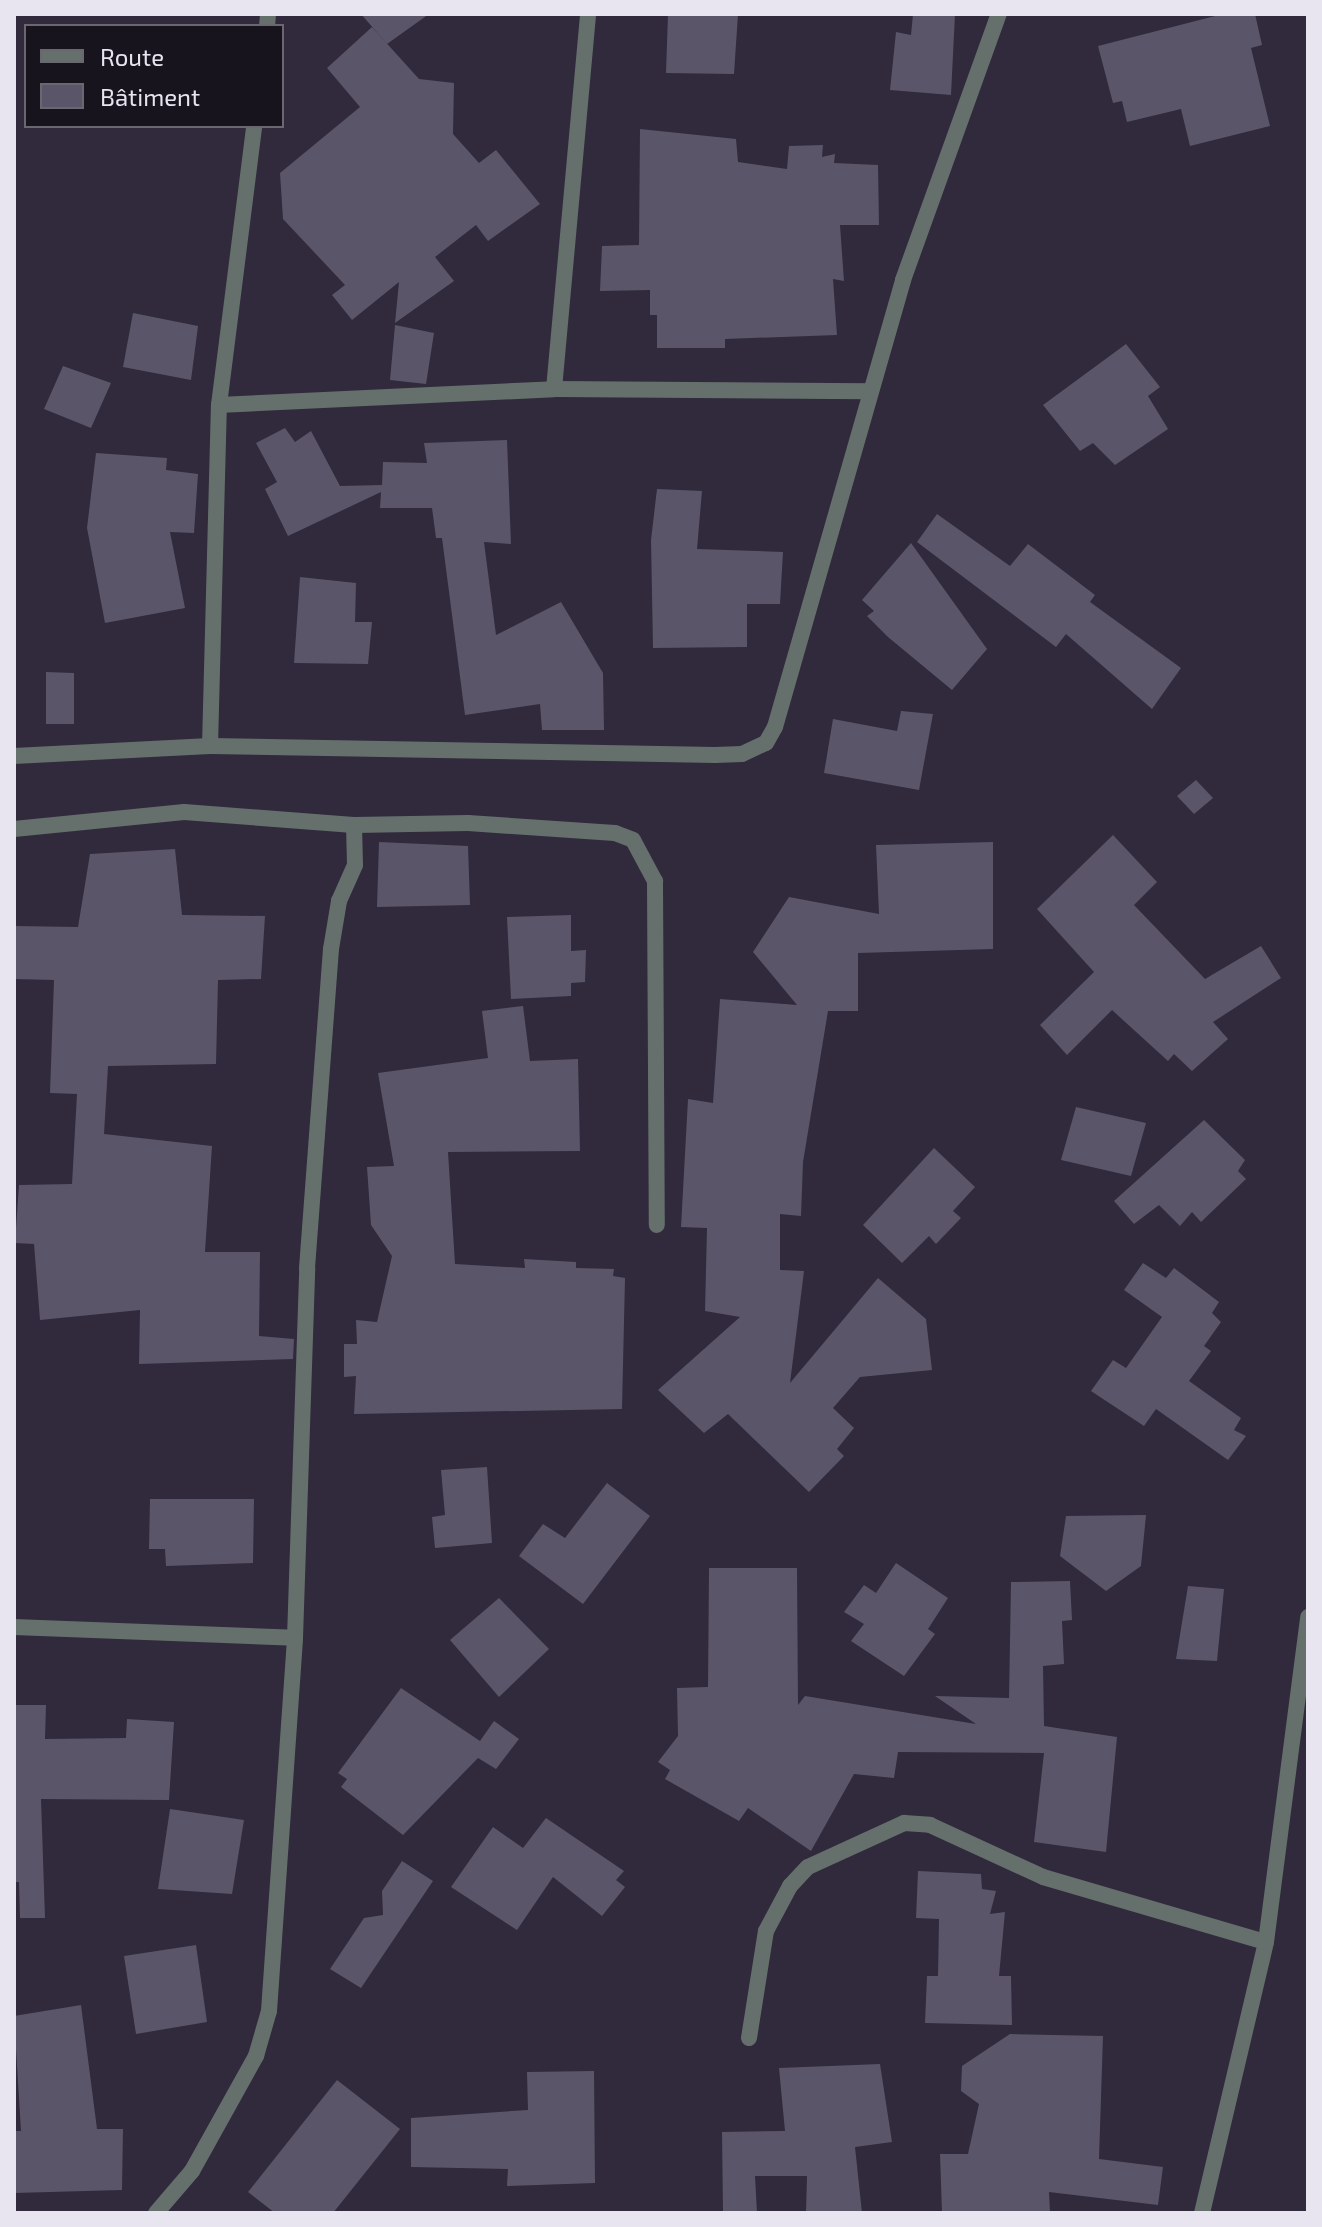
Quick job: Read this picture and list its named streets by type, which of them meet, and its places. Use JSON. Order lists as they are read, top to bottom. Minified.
{"legend":["Route","Bâtiment"]}
